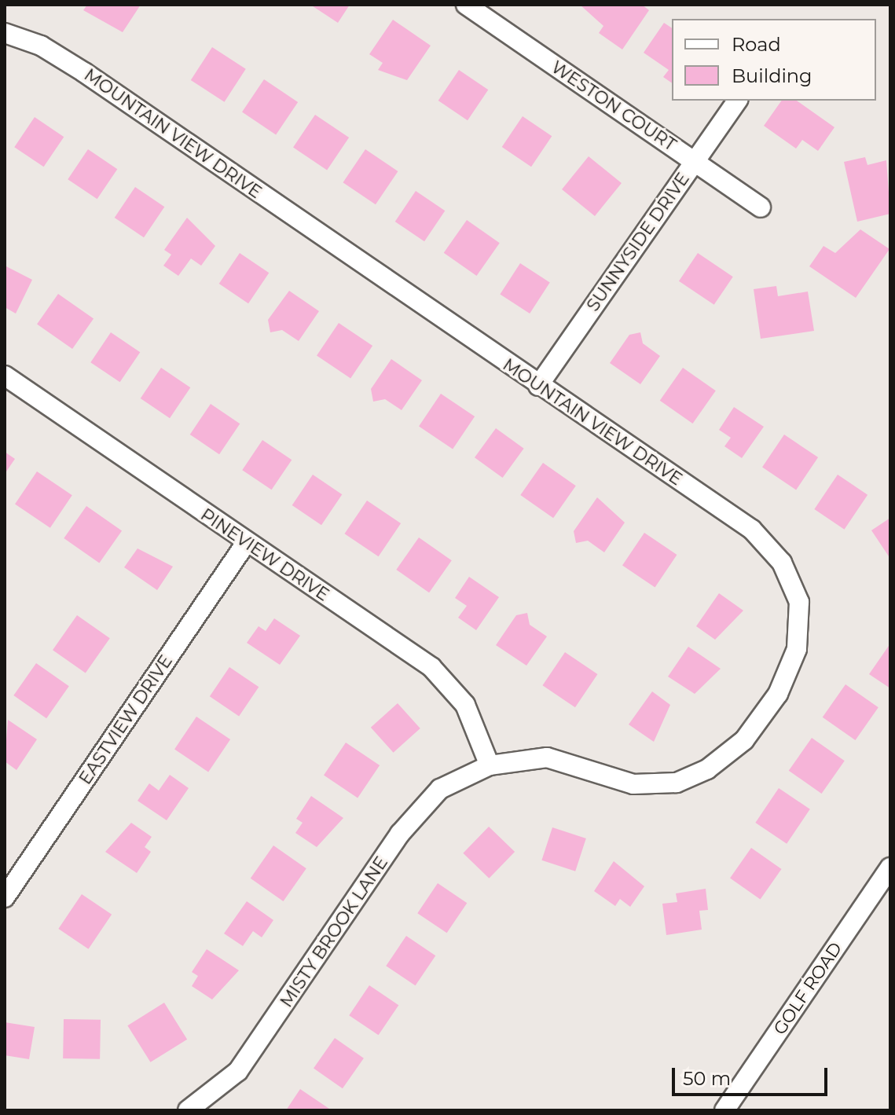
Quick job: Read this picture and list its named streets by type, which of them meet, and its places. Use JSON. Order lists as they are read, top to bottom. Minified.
{"streets":{"street":["WESTON COURT","MOUNTAIN VIEW DRIVE","SUNNYSIDE DRIVE","PINEVIEW DRIVE","EASTVIEW DRIVE","MISTY BROOK LANE","GOLF ROAD"]},"crossings":[["WESTON COURT","SUNNYSIDE DRIVE"],["MOUNTAIN VIEW DRIVE","SUNNYSIDE DRIVE"],["MOUNTAIN VIEW DRIVE","PINEVIEW DRIVE"],["MOUNTAIN VIEW DRIVE","MISTY BROOK LANE"],["PINEVIEW DRIVE","EASTVIEW DRIVE"],["PINEVIEW DRIVE","MISTY BROOK LANE"]],"legend":["Road","Building"],"scale_bar":"50 m"}
